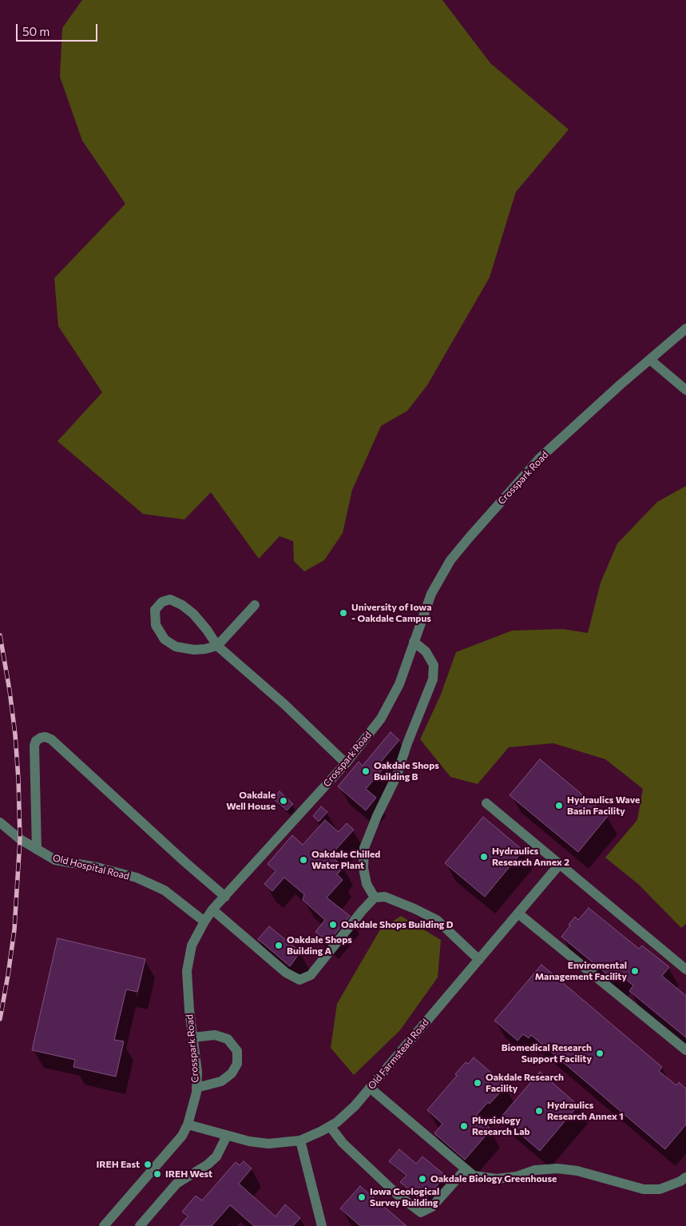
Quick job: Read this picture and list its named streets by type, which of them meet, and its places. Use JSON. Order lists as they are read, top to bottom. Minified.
{"streets":{"street":["Crosspark Road","Old Hospital Road","Old Farmstead Road"]},"crossings":[["Crosspark Road","Old Hospital Road"],["Crosspark Road","Old Farmstead Road"]],"places":["University of Iowa - Oakdale Campus","Oakdale Shops Building B","Oakdale Well House","Hydraulics Wave Basin Facility","Hydraulics Research Annex 2","Oakdale Chilled Water Plant","Oakdale Shops Building D","Oakdale Shops Building A","Enviromental Management Facility","Biomedical Research Support Facility","Oakdale Research Facility","Hydraulics Research Annex 1","Physiology Research Lab","IREH East","IREH West","Oakdale Biology Greenhouse","Iowa Geological Survey Building"],"scale_bar":"50 m"}
